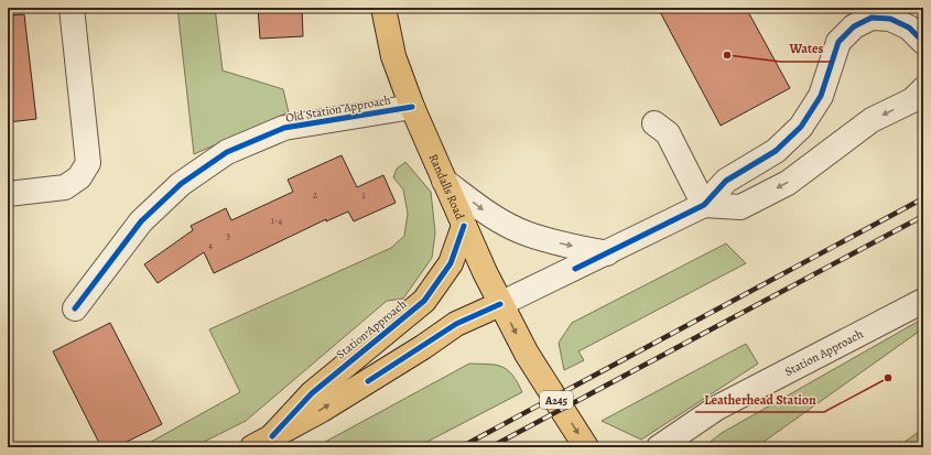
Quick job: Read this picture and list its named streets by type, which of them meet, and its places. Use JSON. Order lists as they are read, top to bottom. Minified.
{"streets":{"main road":["Randalls Road","Station Approach","A245"],"street":["Old Station Approach"]},"crossings":[["Old Station Approach","Randalls Road"],["Randalls Road","Station Approach"]],"places":["Wates","Leatherhead Station"],"house_numbers":["2","1","1-4","3","4"]}
